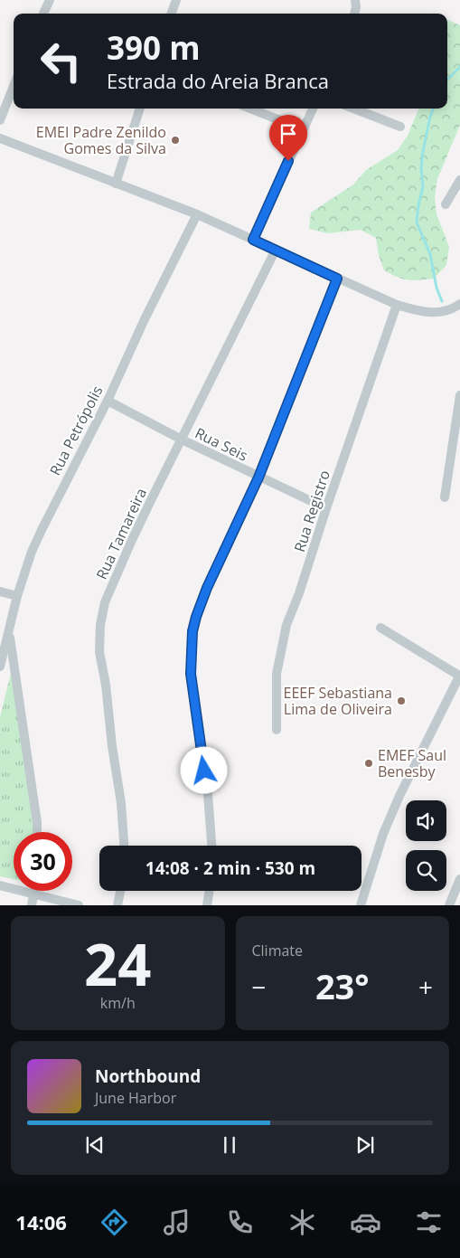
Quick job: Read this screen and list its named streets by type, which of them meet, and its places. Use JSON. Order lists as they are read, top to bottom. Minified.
{"streets":{"street":["Rua Petrópolis","Rua Seis","Rua Registro","Rua Tamareira"]},"crossings":[["Rua Petrópolis","Rua Seis"],["Rua Seis","Rua Registro"],["Rua Seis","Rua Tamareira"]],"places":["EMEI Padre Zenildo Gomes da Silva","EEEF Sebastiana Lima de Oliveira","EMEF Saul Benesby"],"page":{"turn":["390 m","Estrada do Areia Branca"],"limit":"30","trip":"14:08 · 2 min · 530 m","tile":[["24","km/h"],"Climate"],"heat":["−","23°","+"],"song":["Northbound","June Harbor"],"tabs":"14:06"}}
